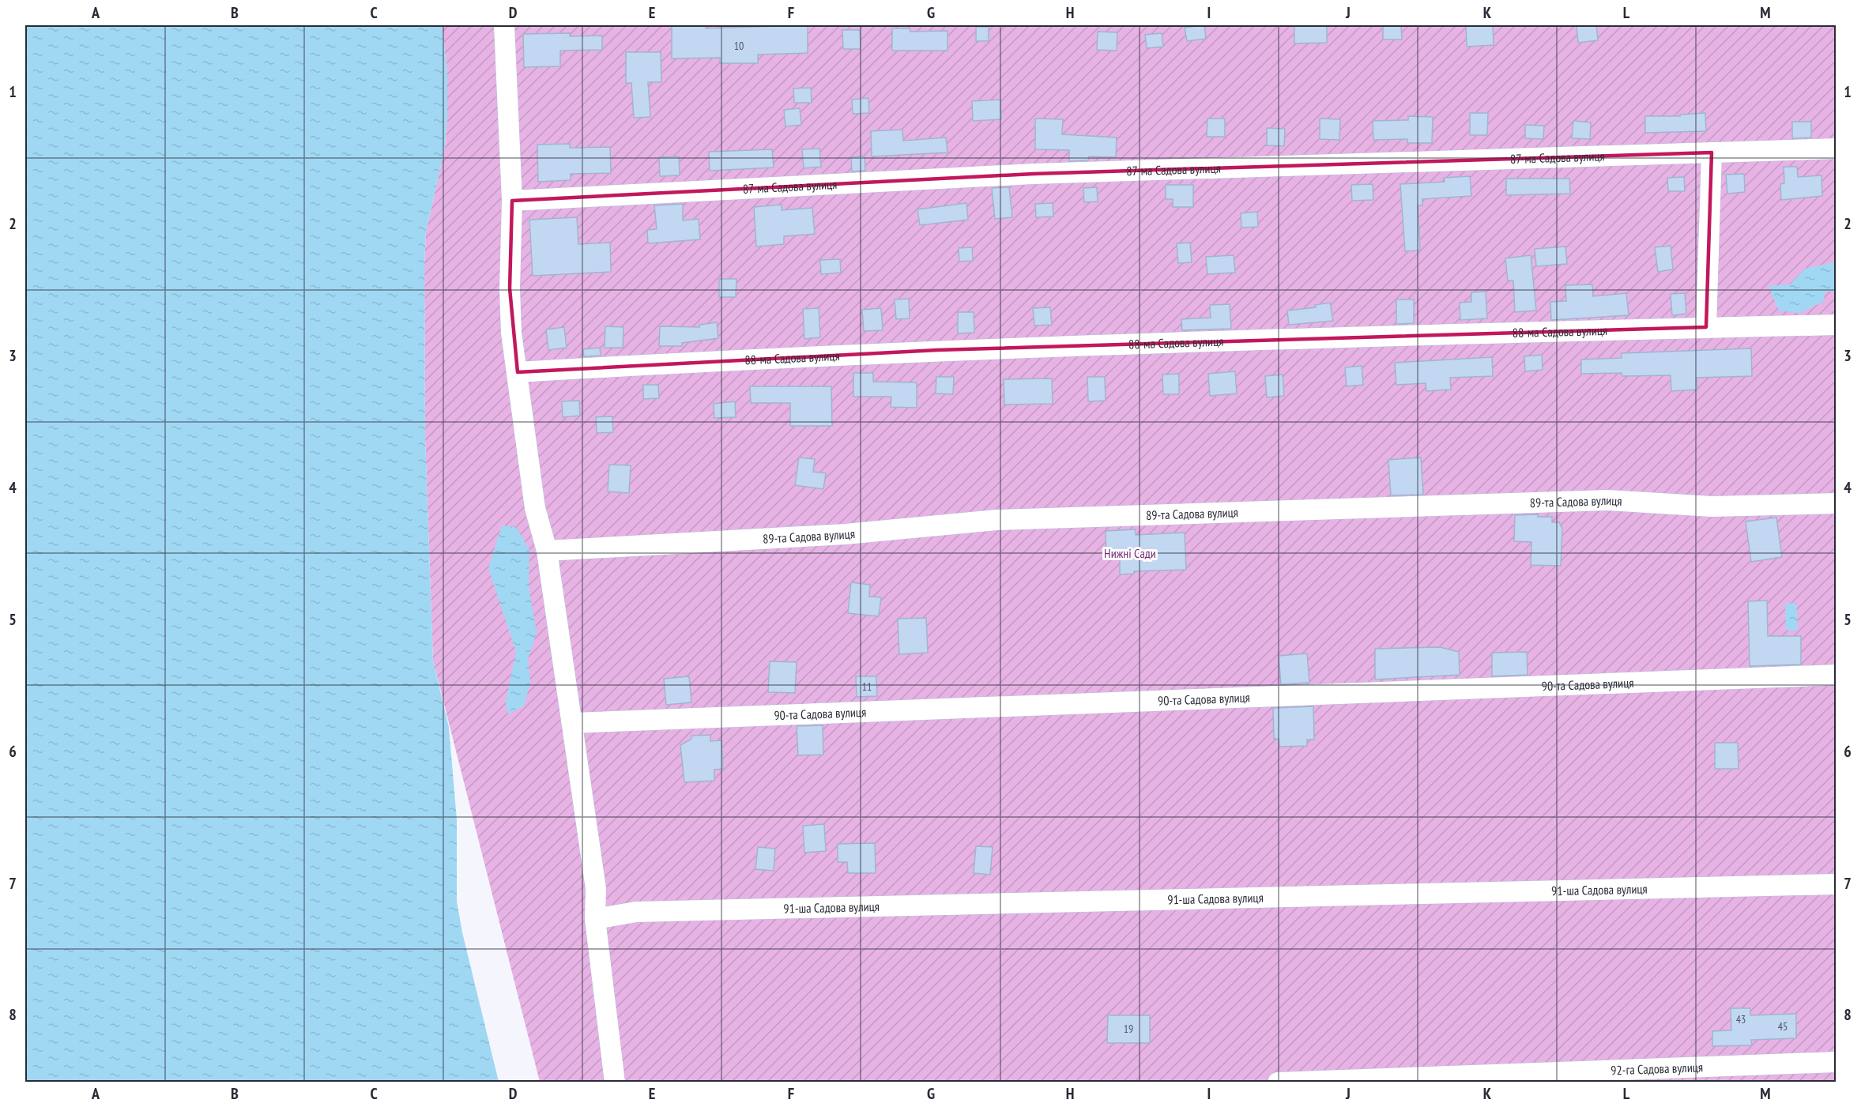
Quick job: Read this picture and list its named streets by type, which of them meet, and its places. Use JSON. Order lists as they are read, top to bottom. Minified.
{"streets":{"street":["87-ма Садова вулиця","88-ма Садова вулиця","89-та Садова вулиця","90-та Садова вулиця","91-ша Садова вулиця","92-га Садова вулиця"]},"parks":["Нижні Сади"],"house_numbers":["10","11","43","45","19"],"grid":{"columns":["A","B","C","D","E","F","G","H","I","J","K","L","M"],"rows":["1","2","3","4","5","6","7","8"]}}
